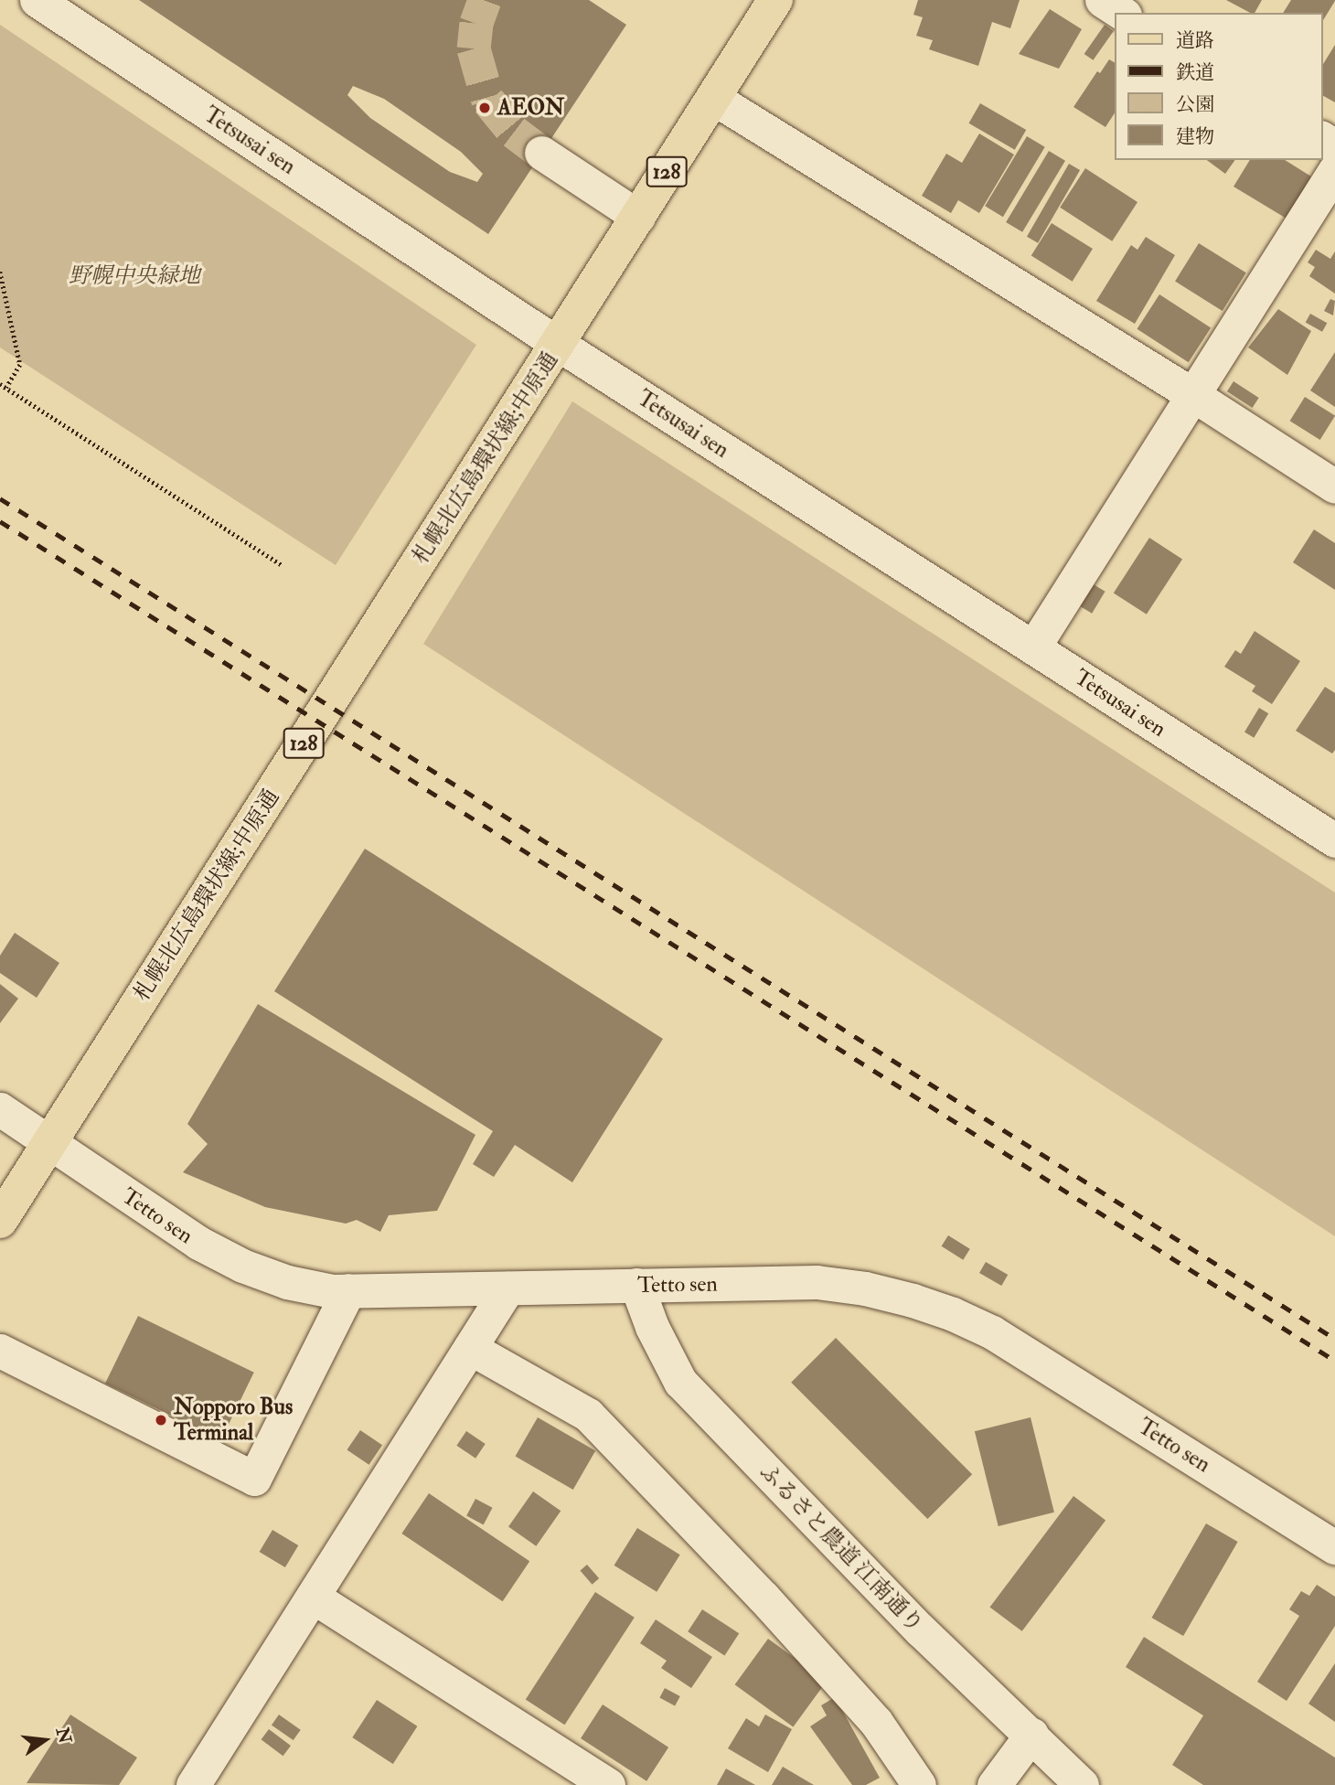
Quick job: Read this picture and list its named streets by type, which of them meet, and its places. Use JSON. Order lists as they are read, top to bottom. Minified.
{"streets":{"main road":["128","札幌北広島環状線;中原通"],"street":["Tetsusai sen","Tetto sen","ふるさと農道 江南通り"]},"crossings":[["Tetsusai sen","128"],["Tetsusai sen","札幌北広島環状線;中原通"],["128","札幌北広島環状線;中原通"],["札幌北広島環状線;中原通","Tetto sen"],["Tetto sen","ふるさと農道 江南通り"]],"parks":["野幌中央緑地"],"places":["AEON","Nopporo Bus Terminal"],"legend":["道路","鉄道","公園","建物"],"north":"right"}
